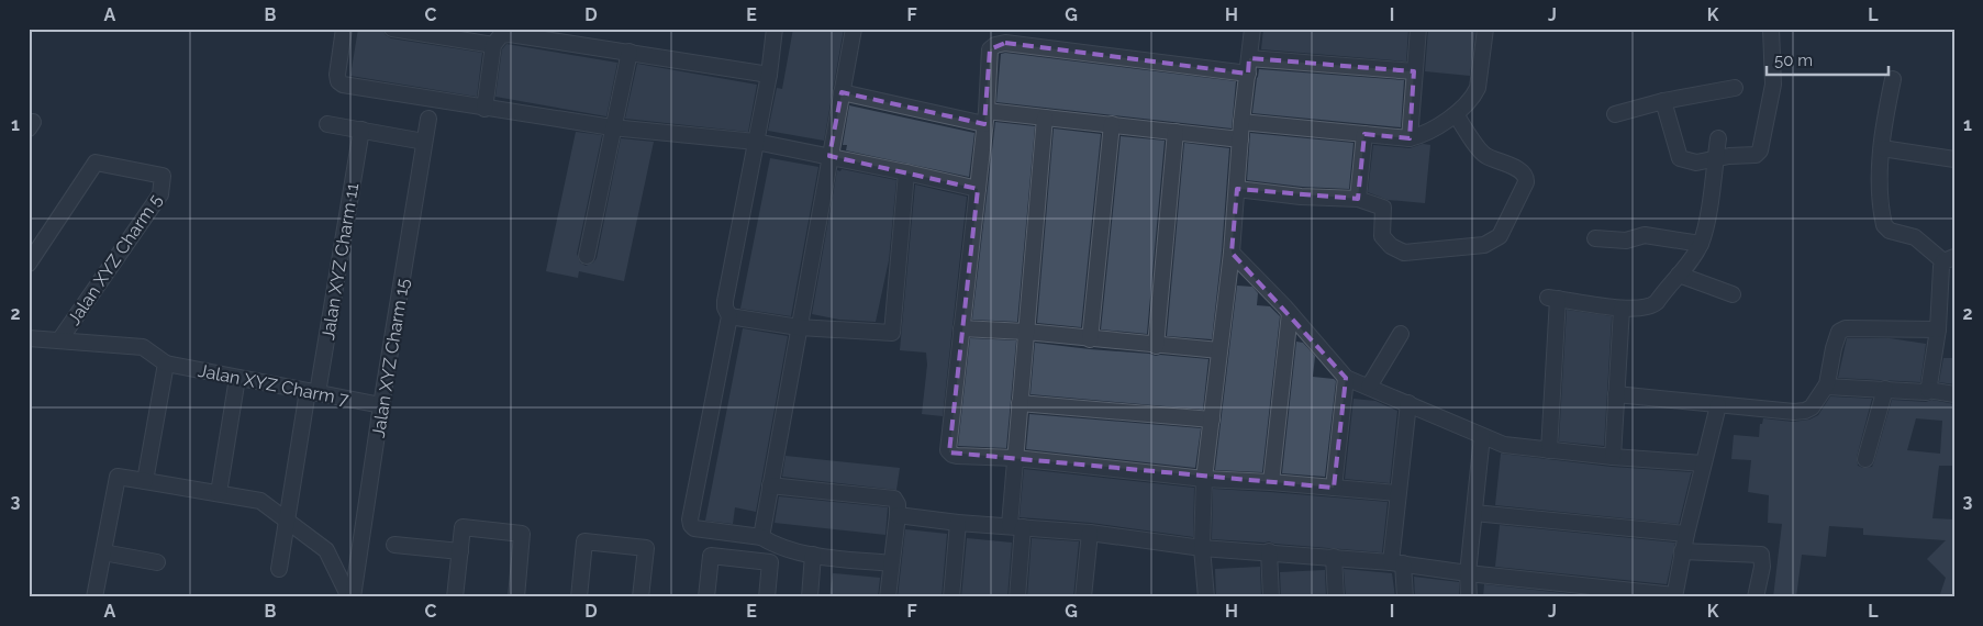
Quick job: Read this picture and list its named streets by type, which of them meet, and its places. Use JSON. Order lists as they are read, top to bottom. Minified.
{"streets":{"street":["Jalan XYZ Charm 5","Jalan XYZ Charm 11","Jalan XYZ Charm 15","Jalan XYZ Charm 7"]},"crossings":[["Jalan XYZ Charm 11","Jalan XYZ Charm 7"],["Jalan XYZ Charm 15","Jalan XYZ Charm 7"]],"scale_bar":"50 m","grid":{"columns":["A","B","C","D","E","F","G","H","I","J","K","L"],"rows":["1","2","3"]}}
